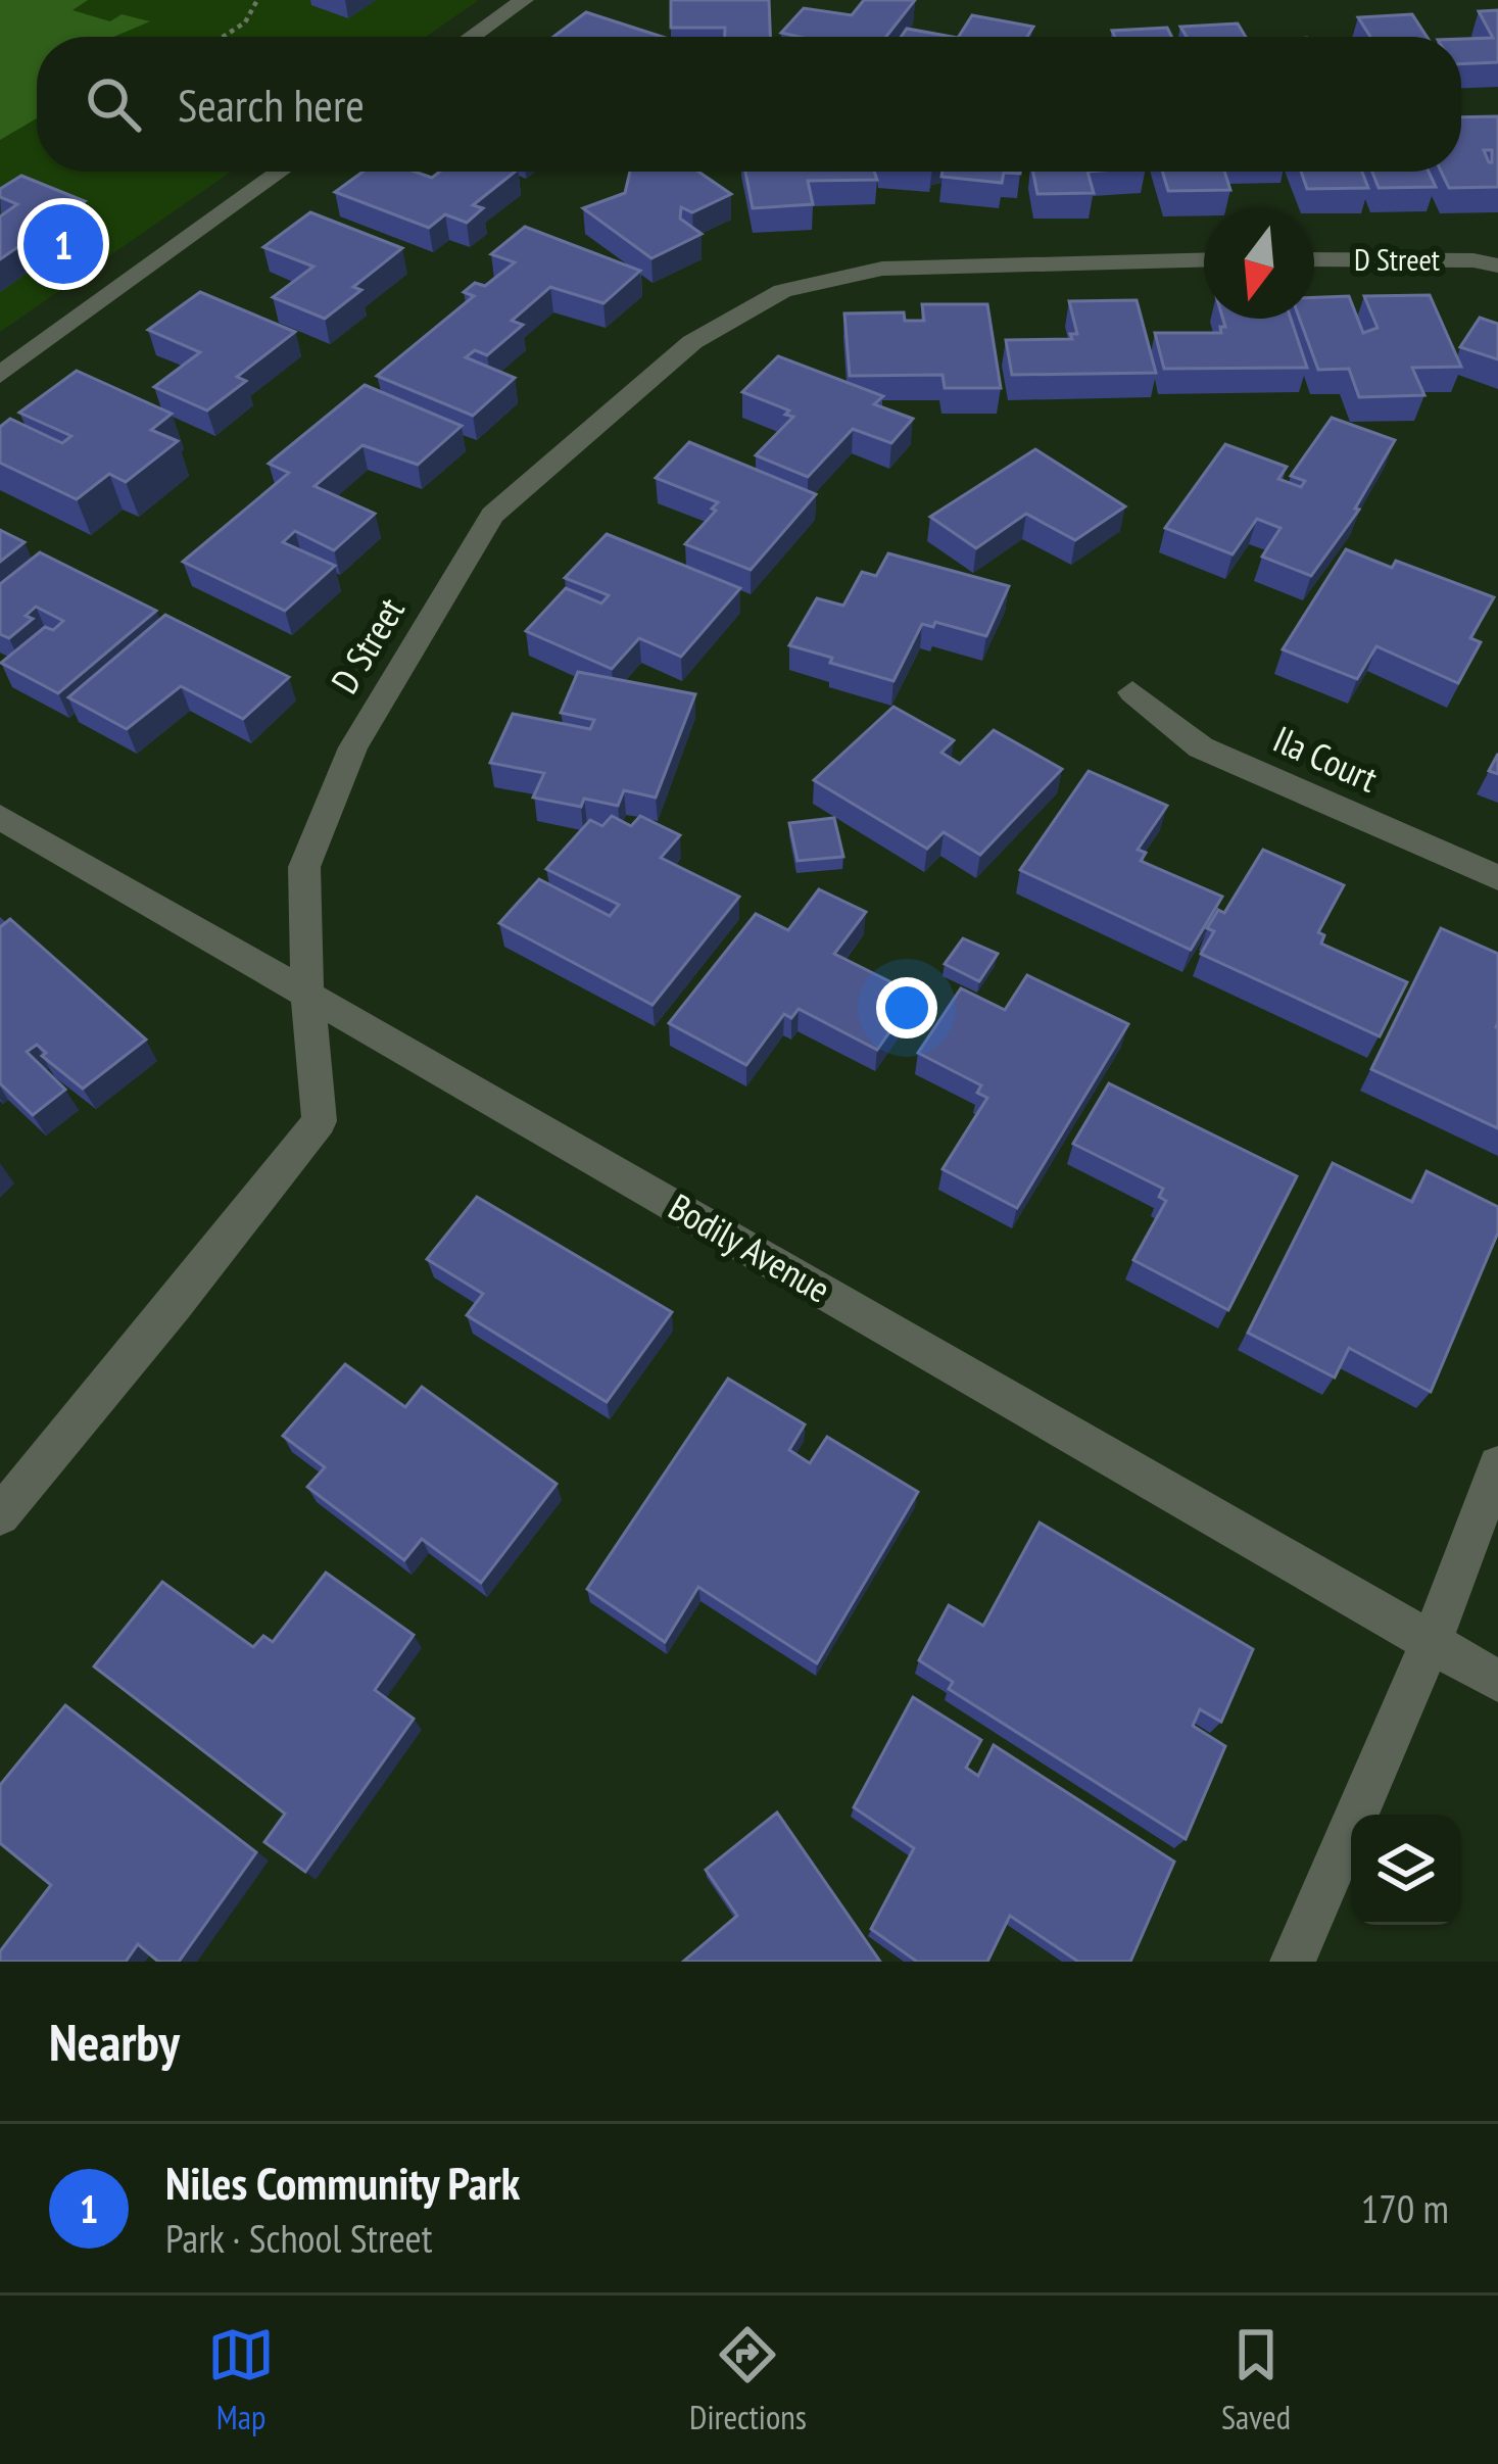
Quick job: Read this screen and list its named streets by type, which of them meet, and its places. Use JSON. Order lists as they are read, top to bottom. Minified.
{"streets":{"street":["D Street","Ila Court","Bodily Avenue"]},"crossings":[["D Street","Bodily Avenue"]],"north":"bottom","page":{"search":"Search here","pins":"1","heading":"Nearby","list":[{"mark":"1","name":"Niles Community Park","note":"Park · School Street","value":"170 m"}],"nav":["Map","Directions","Saved"]}}
